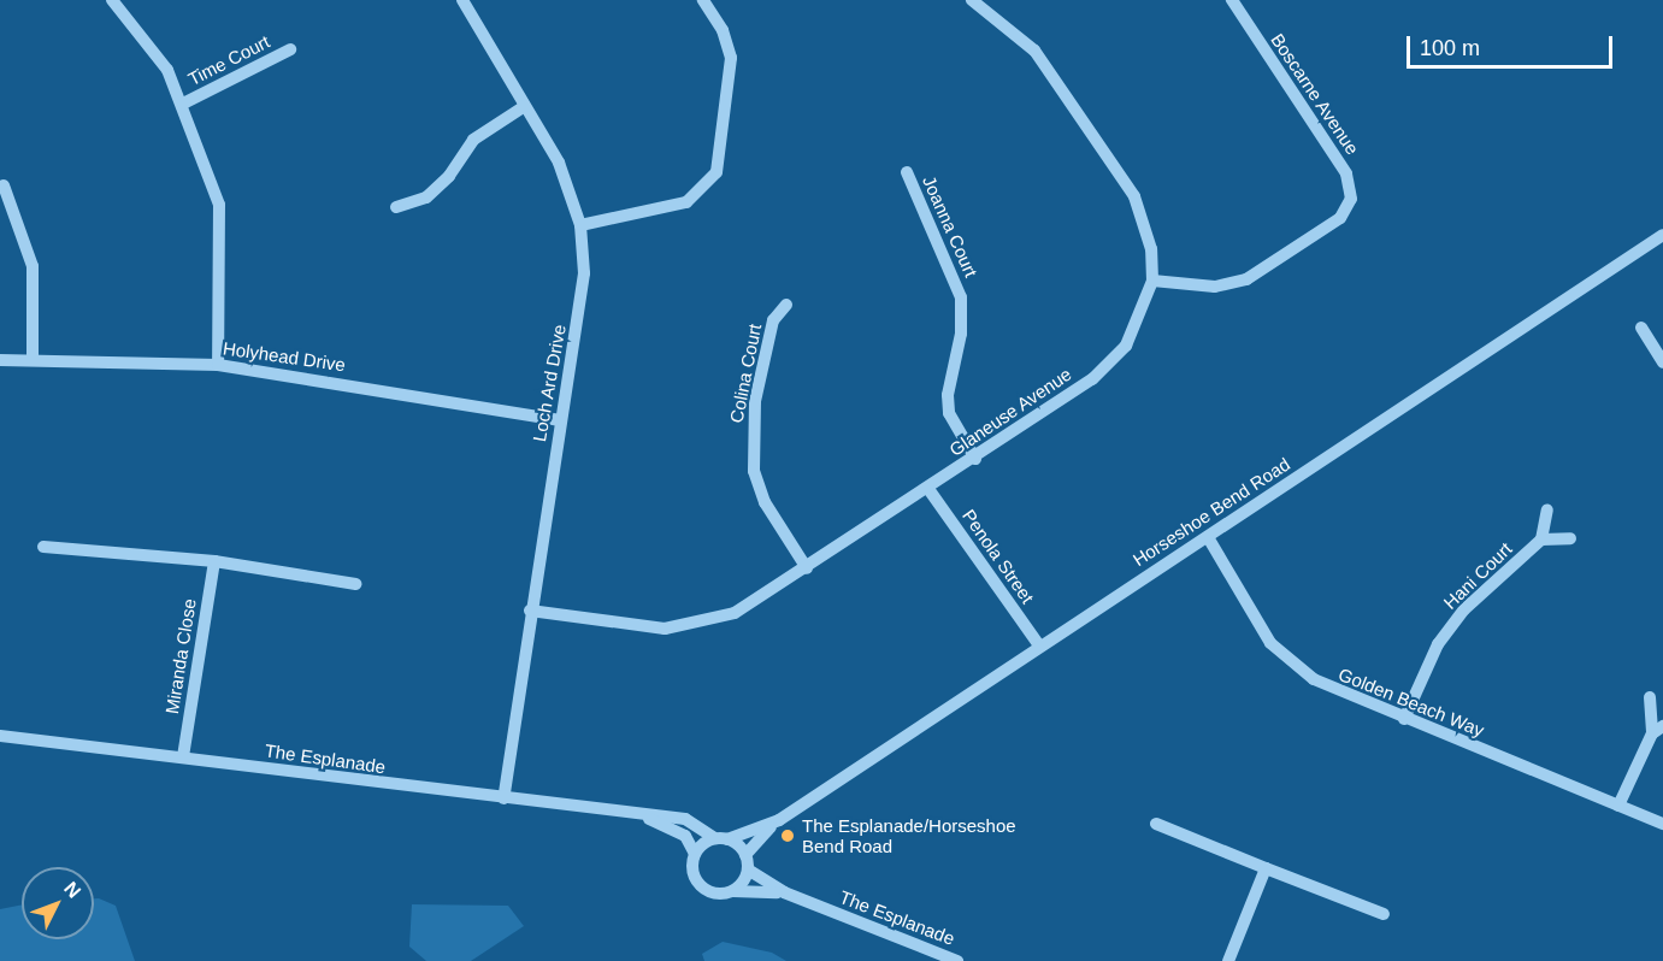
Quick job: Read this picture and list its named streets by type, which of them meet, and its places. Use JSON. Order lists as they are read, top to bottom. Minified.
{"streets":{"street":["Time Court","Boscarne Avenue","Joanna Court","Holyhead Drive","Colina Court","Loch Ard Drive","Glaneuse Avenue","Horseshoe Bend Road","Penola Street","Hani Court","Miranda Close","Golden Beach Way","The Esplanade"]},"crossings":[["Boscarne Avenue","Glaneuse Avenue"],["Joanna Court","Glaneuse Avenue"],["Holyhead Drive","Loch Ard Drive"],["Colina Court","Glaneuse Avenue"],["Loch Ard Drive","Glaneuse Avenue"],["Loch Ard Drive","The Esplanade"],["Glaneuse Avenue","Penola Street"],["Horseshoe Bend Road","Penola Street"],["Horseshoe Bend Road","Golden Beach Way"],["Horseshoe Bend Road","The Esplanade"],["Hani Court","Golden Beach Way"],["Miranda Close","The Esplanade"]],"places":["The Esplanade/Horseshoe Bend Road"],"scale_bar":"100 m","north":"top right"}
